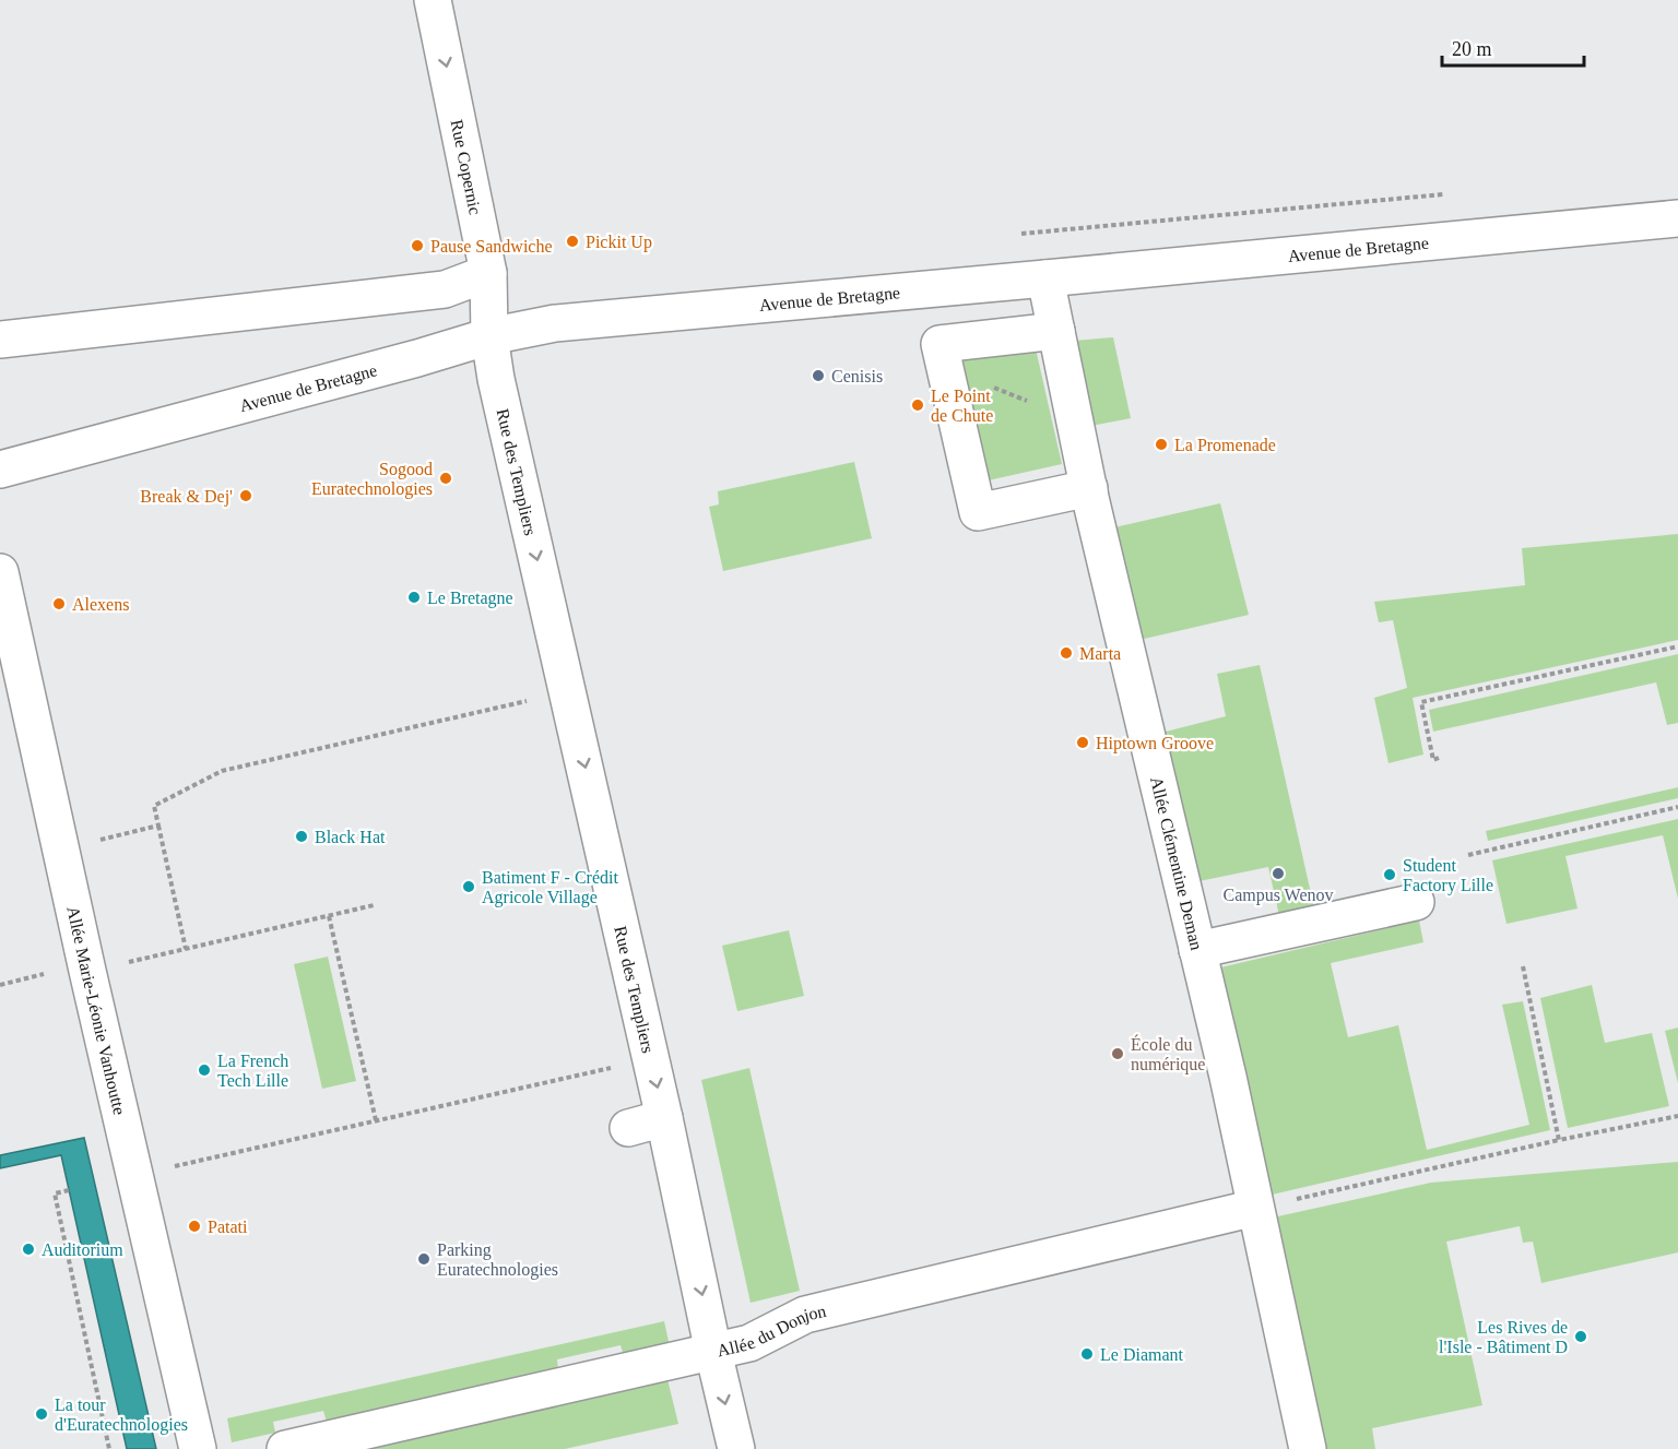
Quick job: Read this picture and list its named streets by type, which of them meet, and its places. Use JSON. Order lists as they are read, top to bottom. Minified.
{"streets":{"street":["Rue Copernic","Avenue de Bretagne","Rue des Templiers","Allée Clémentine Deman","Allée Marie-Léonie Vanhoutte","Allée du Donjon"]},"crossings":[["Rue Copernic","Avenue de Bretagne"],["Rue Copernic","Rue des Templiers"],["Avenue de Bretagne","Rue des Templiers"],["Avenue de Bretagne","Allée Clémentine Deman"],["Rue des Templiers","Allée du Donjon"],["Allée Clémentine Deman","Allée du Donjon"]],"one_way":["Rue Copernic","Rue des Templiers"],"places":["Pickit Up","Pause Sandwiche","Cenisis","Le Point de Chute","La Promenade","Sogood Euratechnologies","Break & Dej'","Le Bretagne","Alexens","Marta","Hiptown Groove","Black Hat","Campus Wenov","Student Factory Lille","Batiment F - Crédit Agricole Village","École du numérique","La French Tech Lille","Patati","Auditorium","Parking Euratechnologies","Les Rives de l'Isle - Bâtiment D","Le Diamant","La tour d'Euratechnologies"],"scale_bar":"20 m"}
